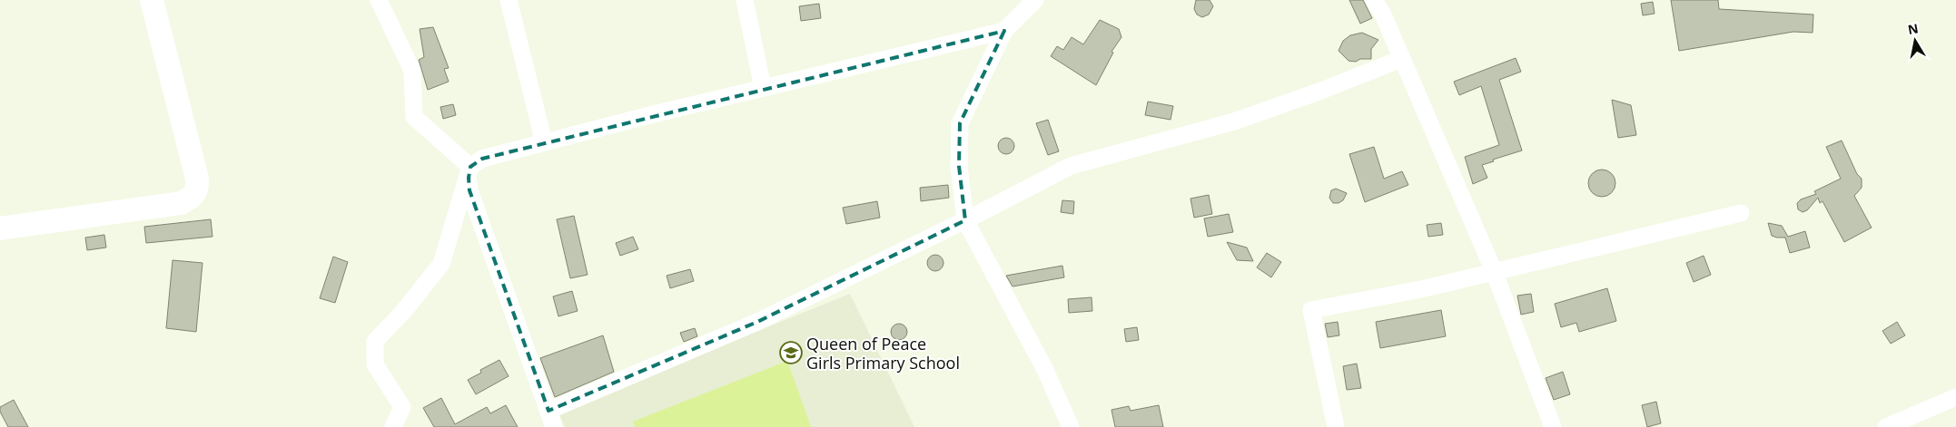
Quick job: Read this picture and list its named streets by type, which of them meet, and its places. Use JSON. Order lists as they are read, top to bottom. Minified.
{"places":{"school or university":["Queen of Peace Girls Primary School"]},"north":"top"}
